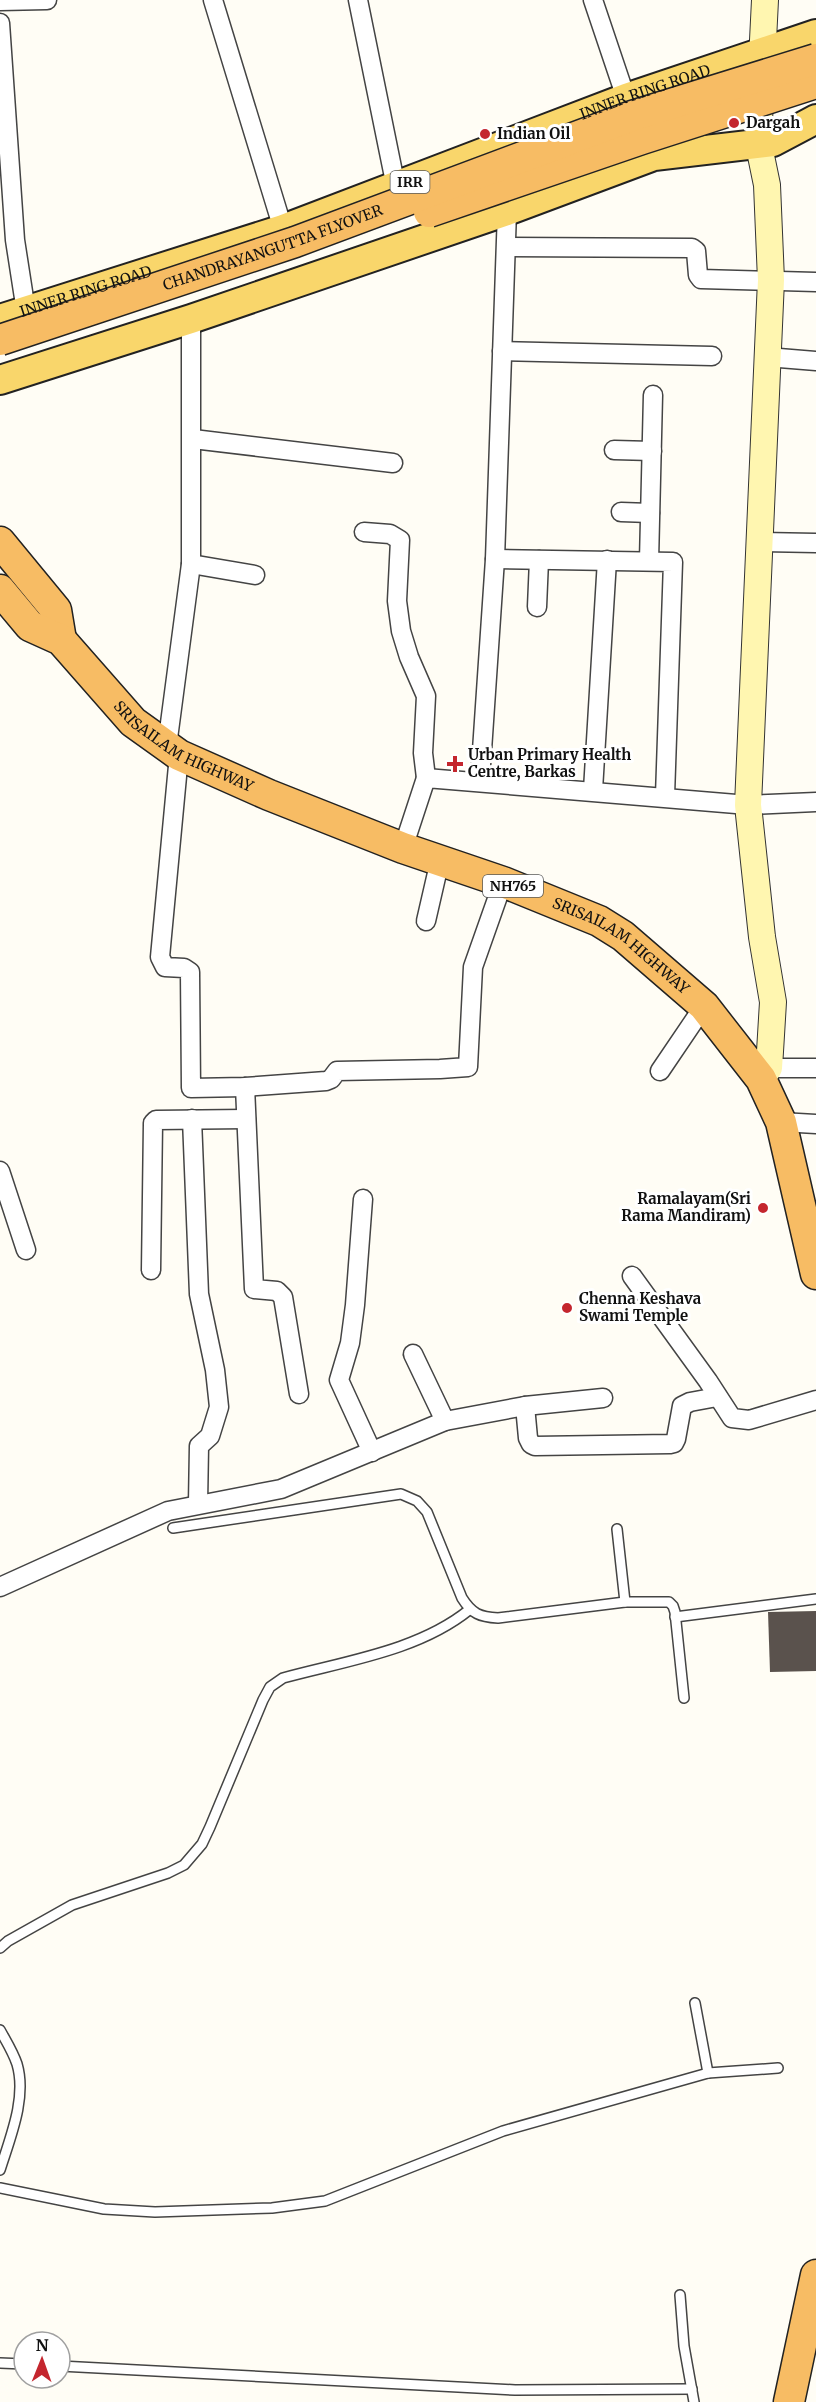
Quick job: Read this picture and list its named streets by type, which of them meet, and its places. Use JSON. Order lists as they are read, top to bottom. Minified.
{"streets":{"highway":["IRR","CHANDRAYANGUTTA FLYOVER","SRISAILAM HIGHWAY","NH765"],"main road":["INNER RING ROAD"]},"crossings":[["SRISAILAM HIGHWAY","NH765"]],"places":{"other":["Dargah","Indian Oil","Ramalayam(Sri Rama Mandiram)","Chenna Keshava Swami Temple"],"health":["Urban Primary Health Centre, Barkas"]},"north":"top"}
